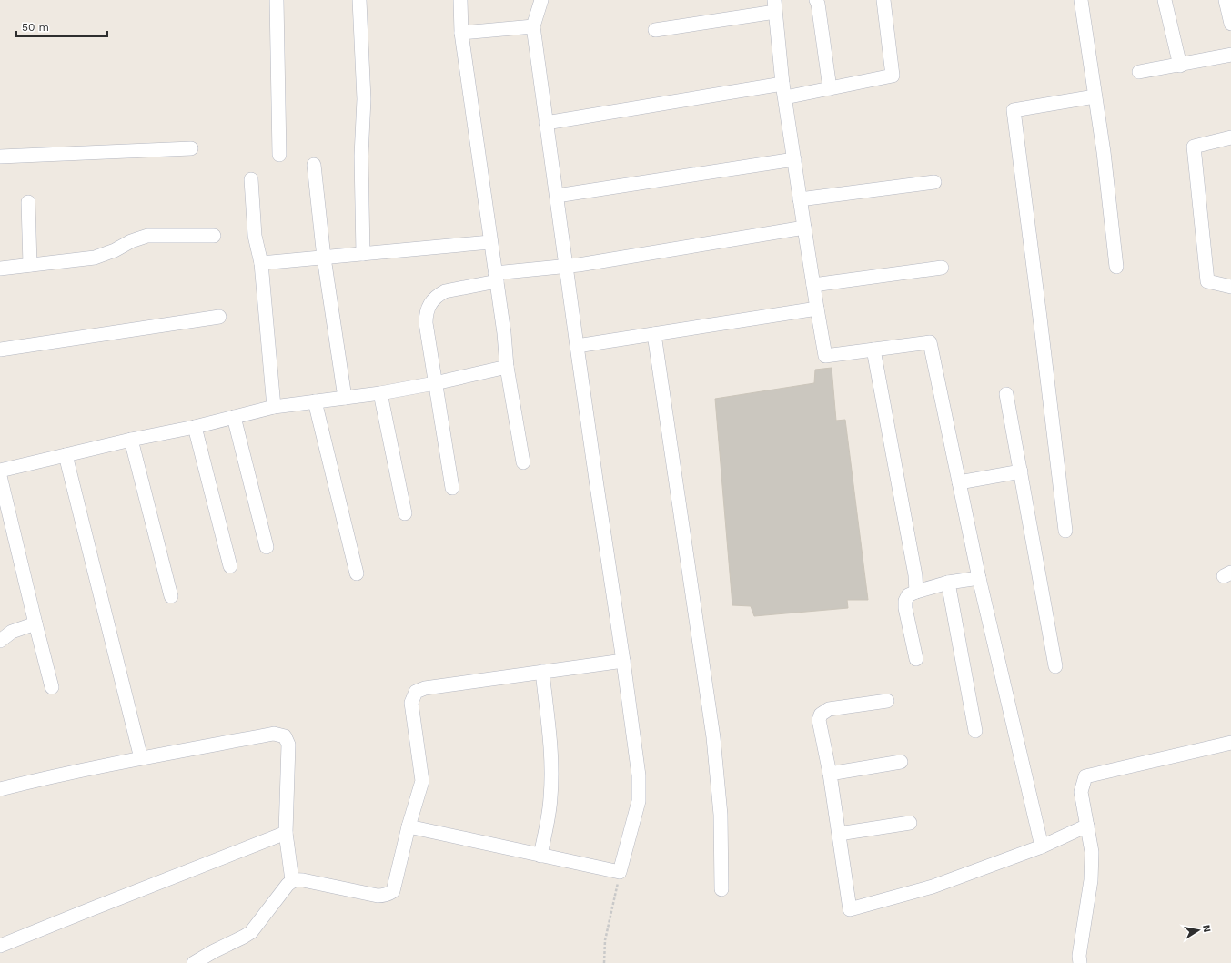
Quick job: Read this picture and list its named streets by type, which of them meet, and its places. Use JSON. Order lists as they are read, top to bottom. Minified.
{"scale_bar":"50 m","north":"right"}
